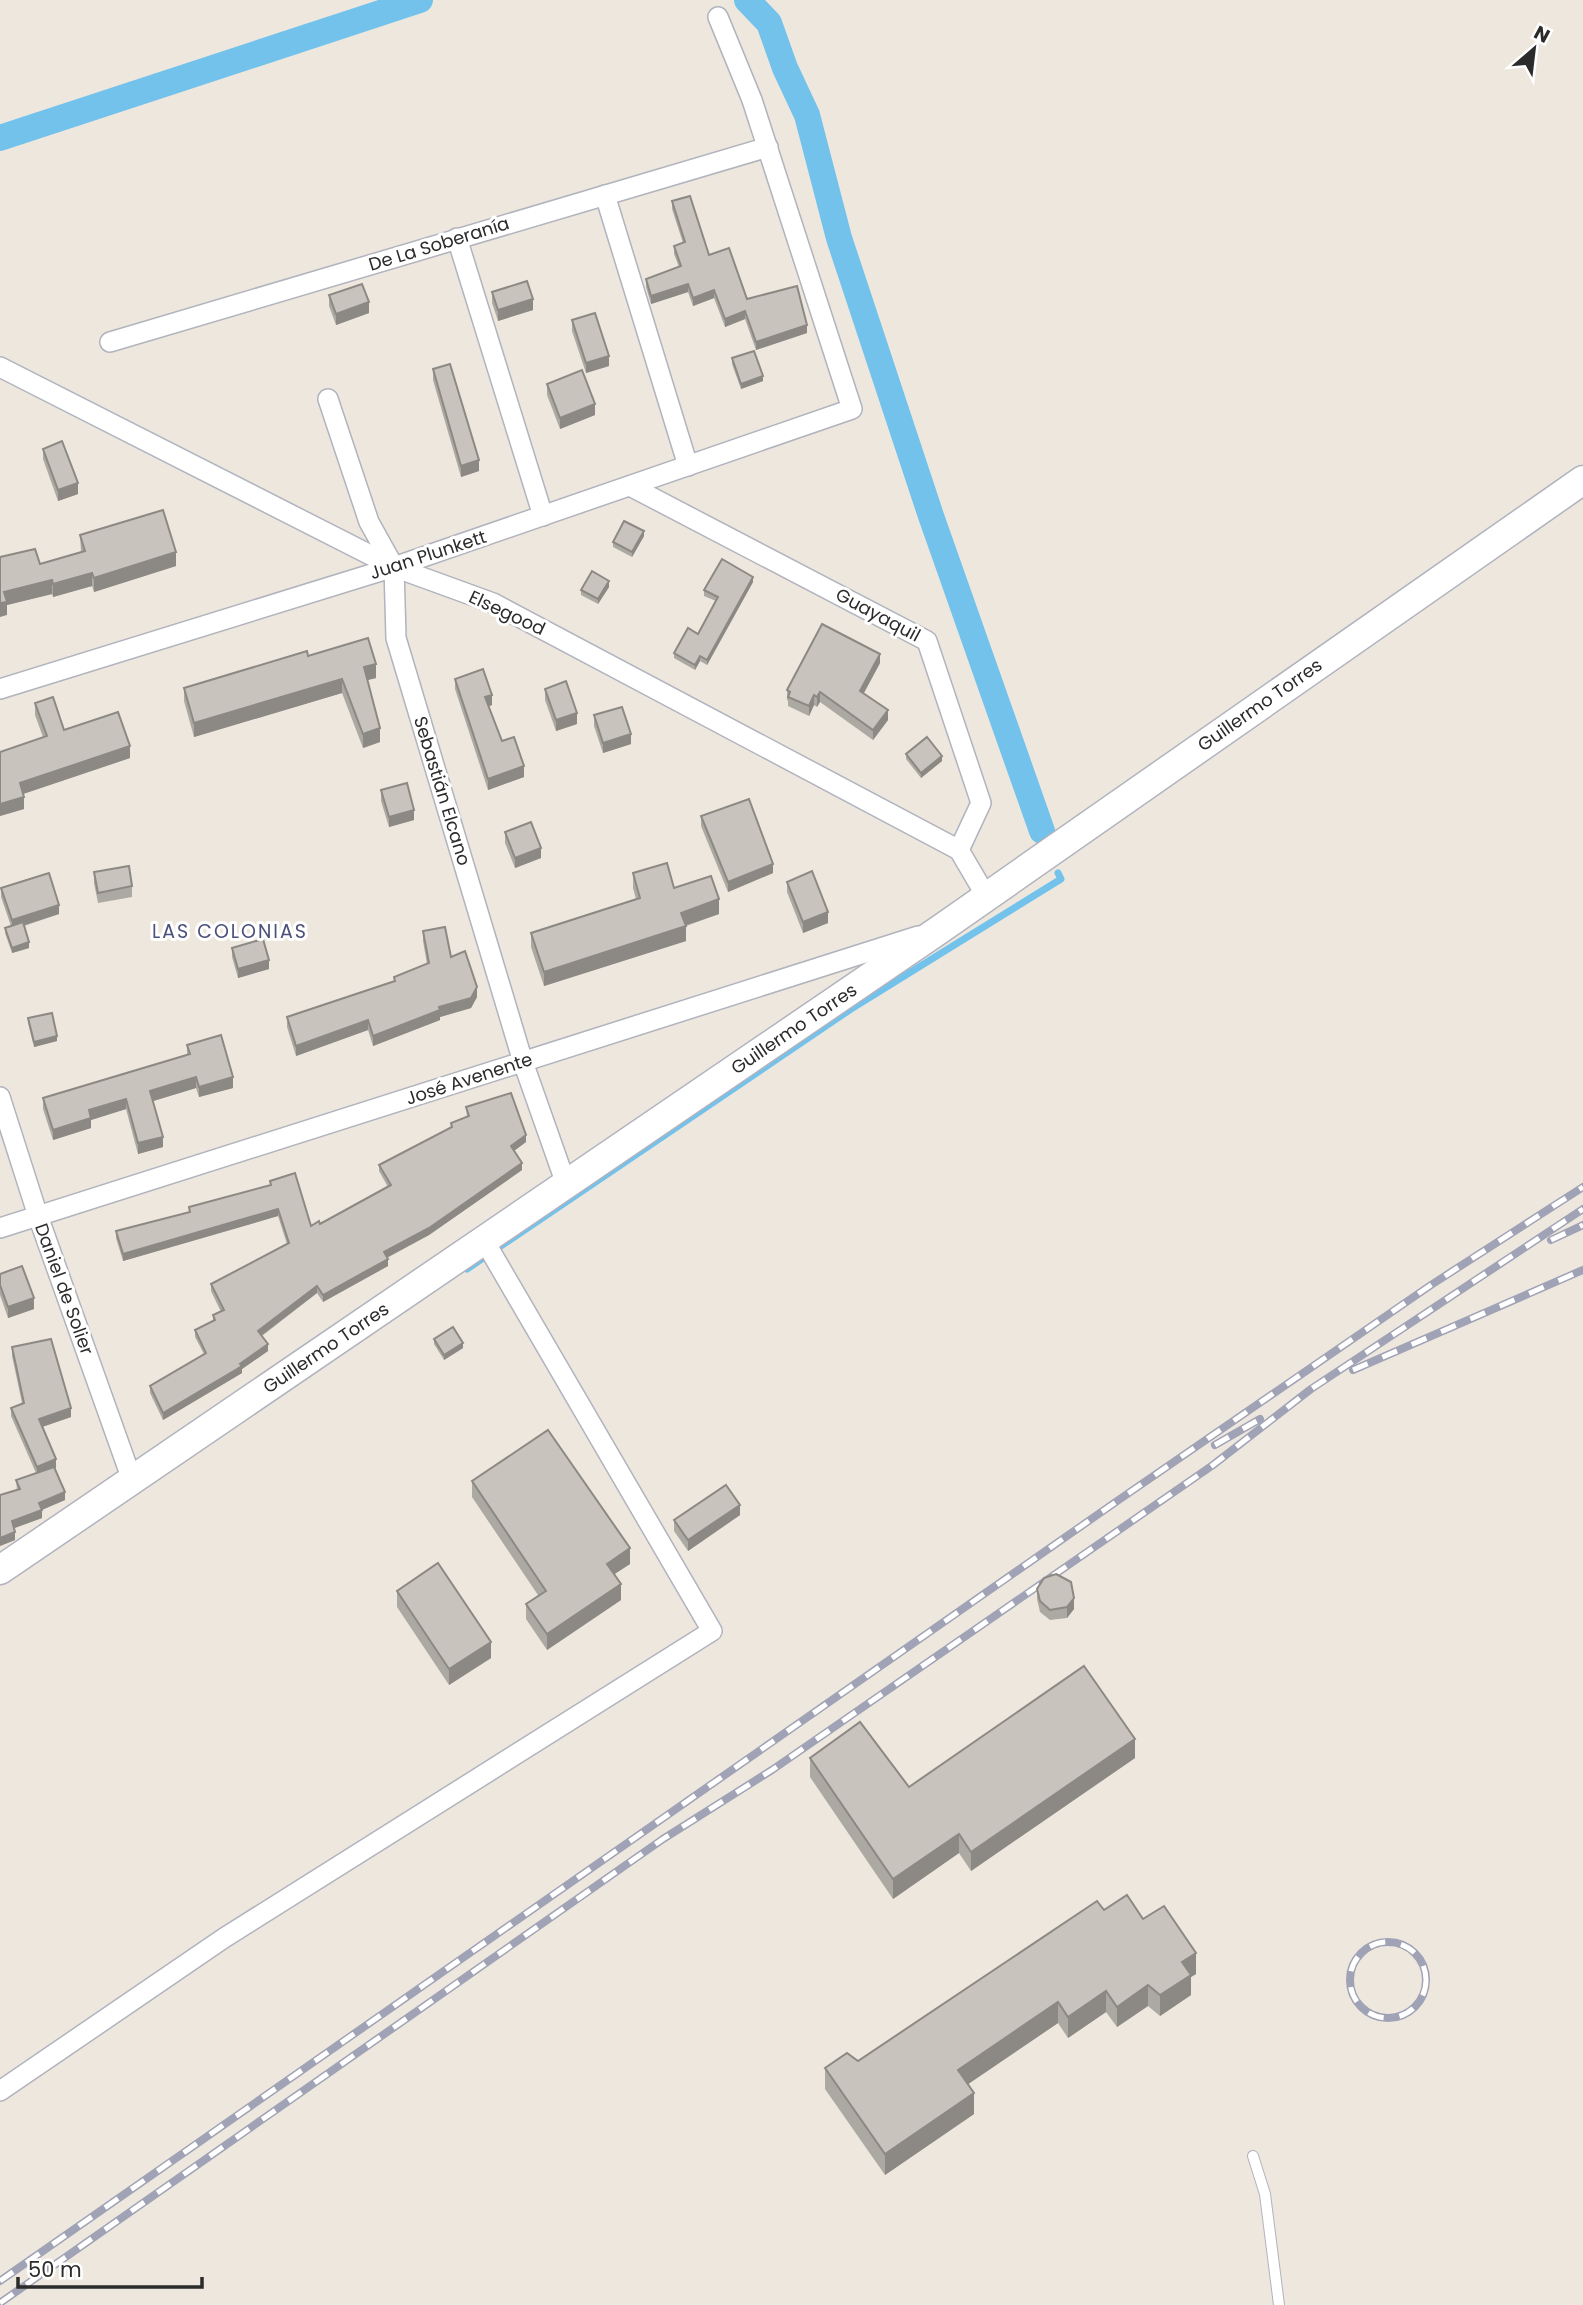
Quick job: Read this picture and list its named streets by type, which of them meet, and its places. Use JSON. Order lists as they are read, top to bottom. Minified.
{"streets":{"main road":["Guillermo Torres"],"street":["De La Soberanía","Juan Plunkett","Elsegood","Guayaquil","Sebastián Elcano","José Avenente","Daniel de Solier"]},"crossings":[["De La Soberanía","Juan Plunkett"],["Juan Plunkett","Elsegood"],["Juan Plunkett","Guayaquil"],["Juan Plunkett","Sebastián Elcano"],["Elsegood","Guayaquil"],["Elsegood","Sebastián Elcano"],["Guillermo Torres","Sebastián Elcano"],["Guillermo Torres","José Avenente"],["Guillermo Torres","Daniel de Solier"],["Sebastián Elcano","José Avenente"],["José Avenente","Daniel de Solier"]],"districts":["LAS COLONIAS"],"scale_bar":"50 m","north":"top right"}
